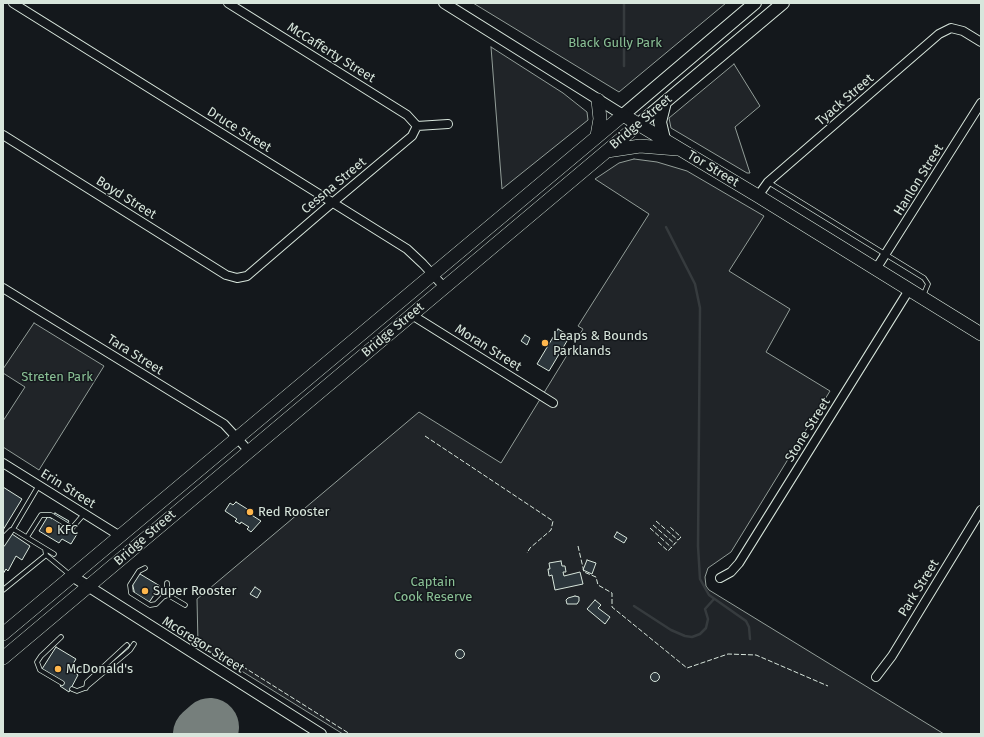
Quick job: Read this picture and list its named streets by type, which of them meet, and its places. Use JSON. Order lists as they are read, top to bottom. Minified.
{"streets":{"highway":["Bridge Street","Tor Street"],"street":["McCafferty Street","Tyack Street","Druce Street","Hanlon Street","Cessna Street","Boyd Street","Moran Street","Tara Street","Stone Street","Erin Street","Park Street","McGregor Street"]},"crossings":[["McCafferty Street","Cessna Street"],["Tyack Street","Tor Street"],["Bridge Street","Druce Street"],["Bridge Street","Tor Street"],["Bridge Street","Moran Street"],["Bridge Street","Tara Street"],["Bridge Street","Erin Street"],["Bridge Street","McGregor Street"],["Druce Street","Cessna Street"],["Tor Street","Hanlon Street"],["Tor Street","Stone Street"],["Cessna Street","Boyd Street"]],"parks":["Black Gully Park","Streten Park","Captain Cook Reserve"],"places":["Leaps & Bounds Parklands","Red Rooster","KFC","Super Rooster","McDonald's"]}
